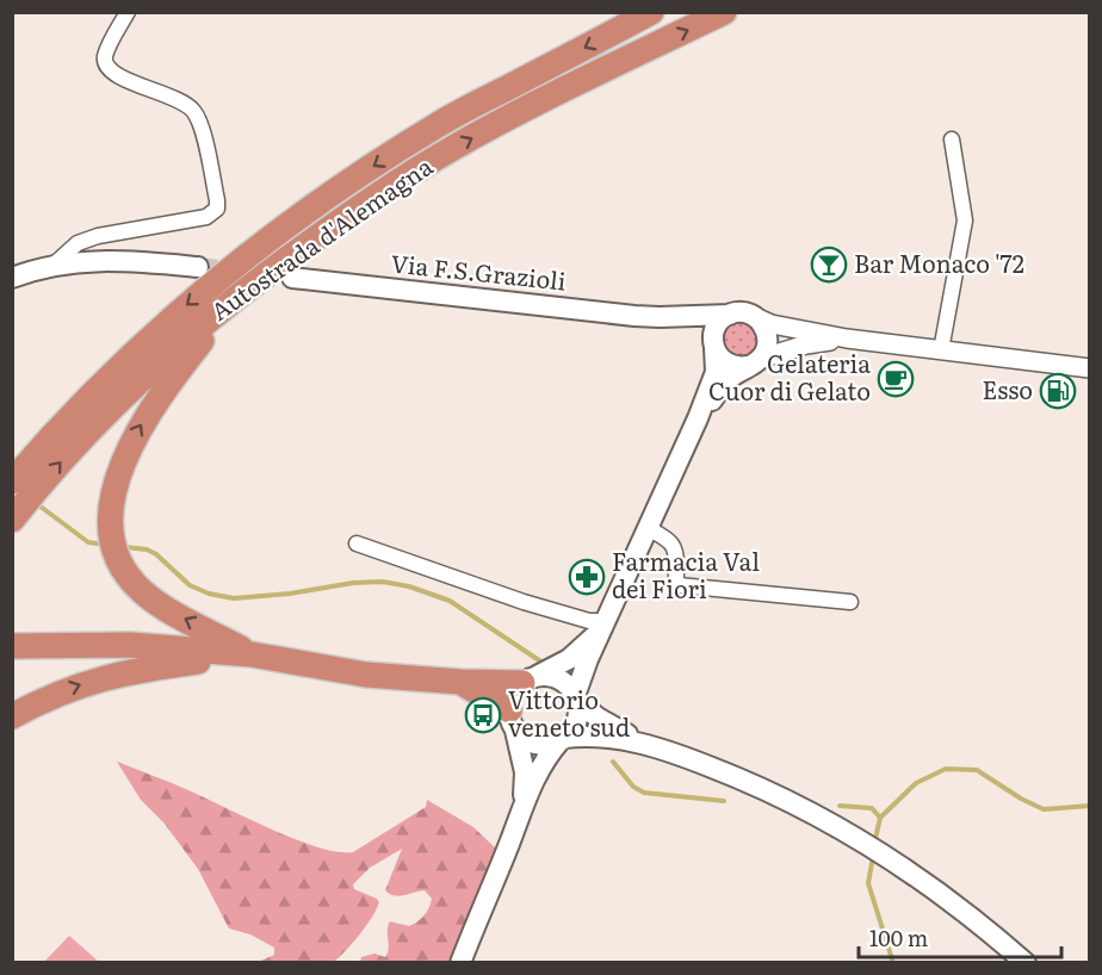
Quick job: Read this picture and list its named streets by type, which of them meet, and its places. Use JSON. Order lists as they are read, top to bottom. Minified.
{"streets":{"highway":["Autostrada d'Alemagna"],"main road":["Via F.S.Grazioli"]},"places":{"bar":["Bar Monaco '72"],"cafe":["Gelateria Cuor di Gelato"],"fuel station":["Esso"],"pharmacy":["Farmacia Val dei Fiori"],"bus stop":["Vittorio veneto sud"]},"scale_bar":"100 m"}
